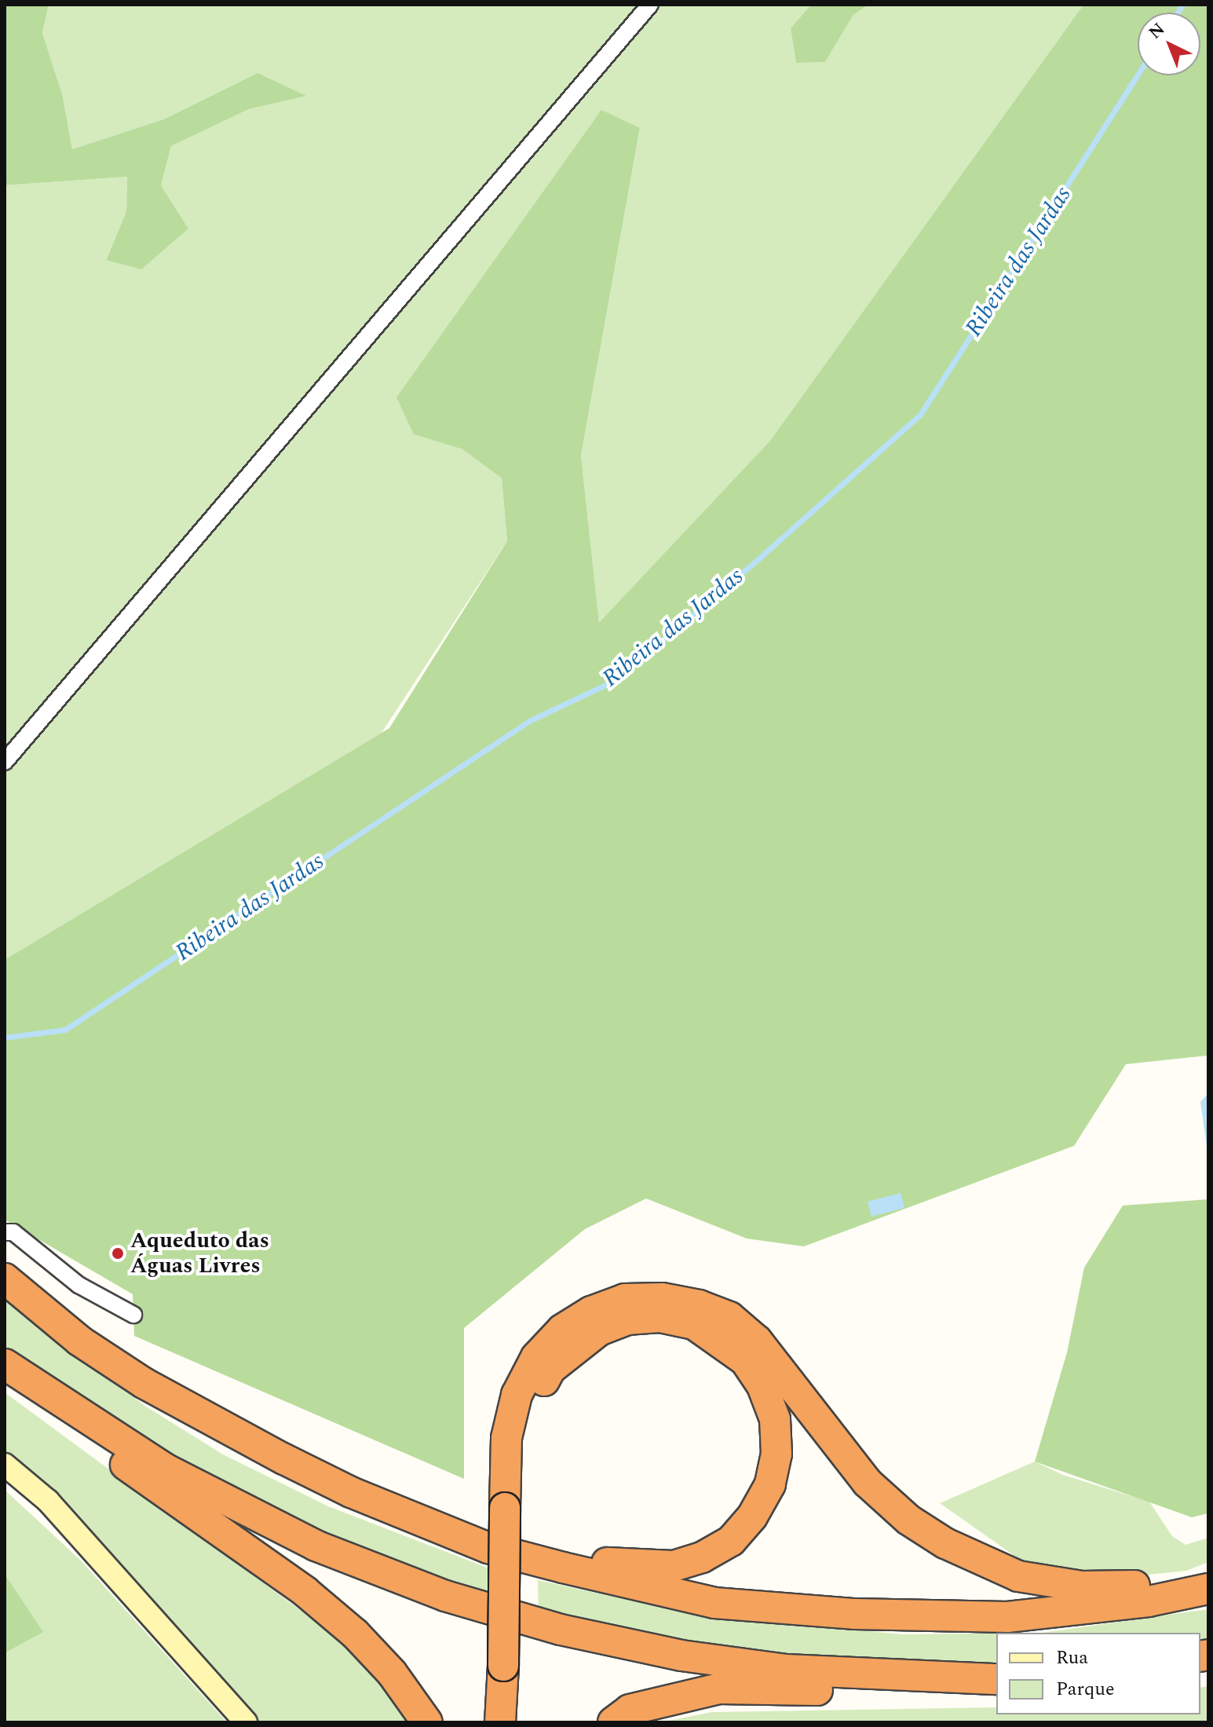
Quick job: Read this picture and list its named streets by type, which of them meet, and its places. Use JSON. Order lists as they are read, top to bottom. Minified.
{"water":["Ribeira das Jardas"],"places":["Aqueduto das Águas Livres"],"legend":["Rua","Parque"],"north":"top left"}
